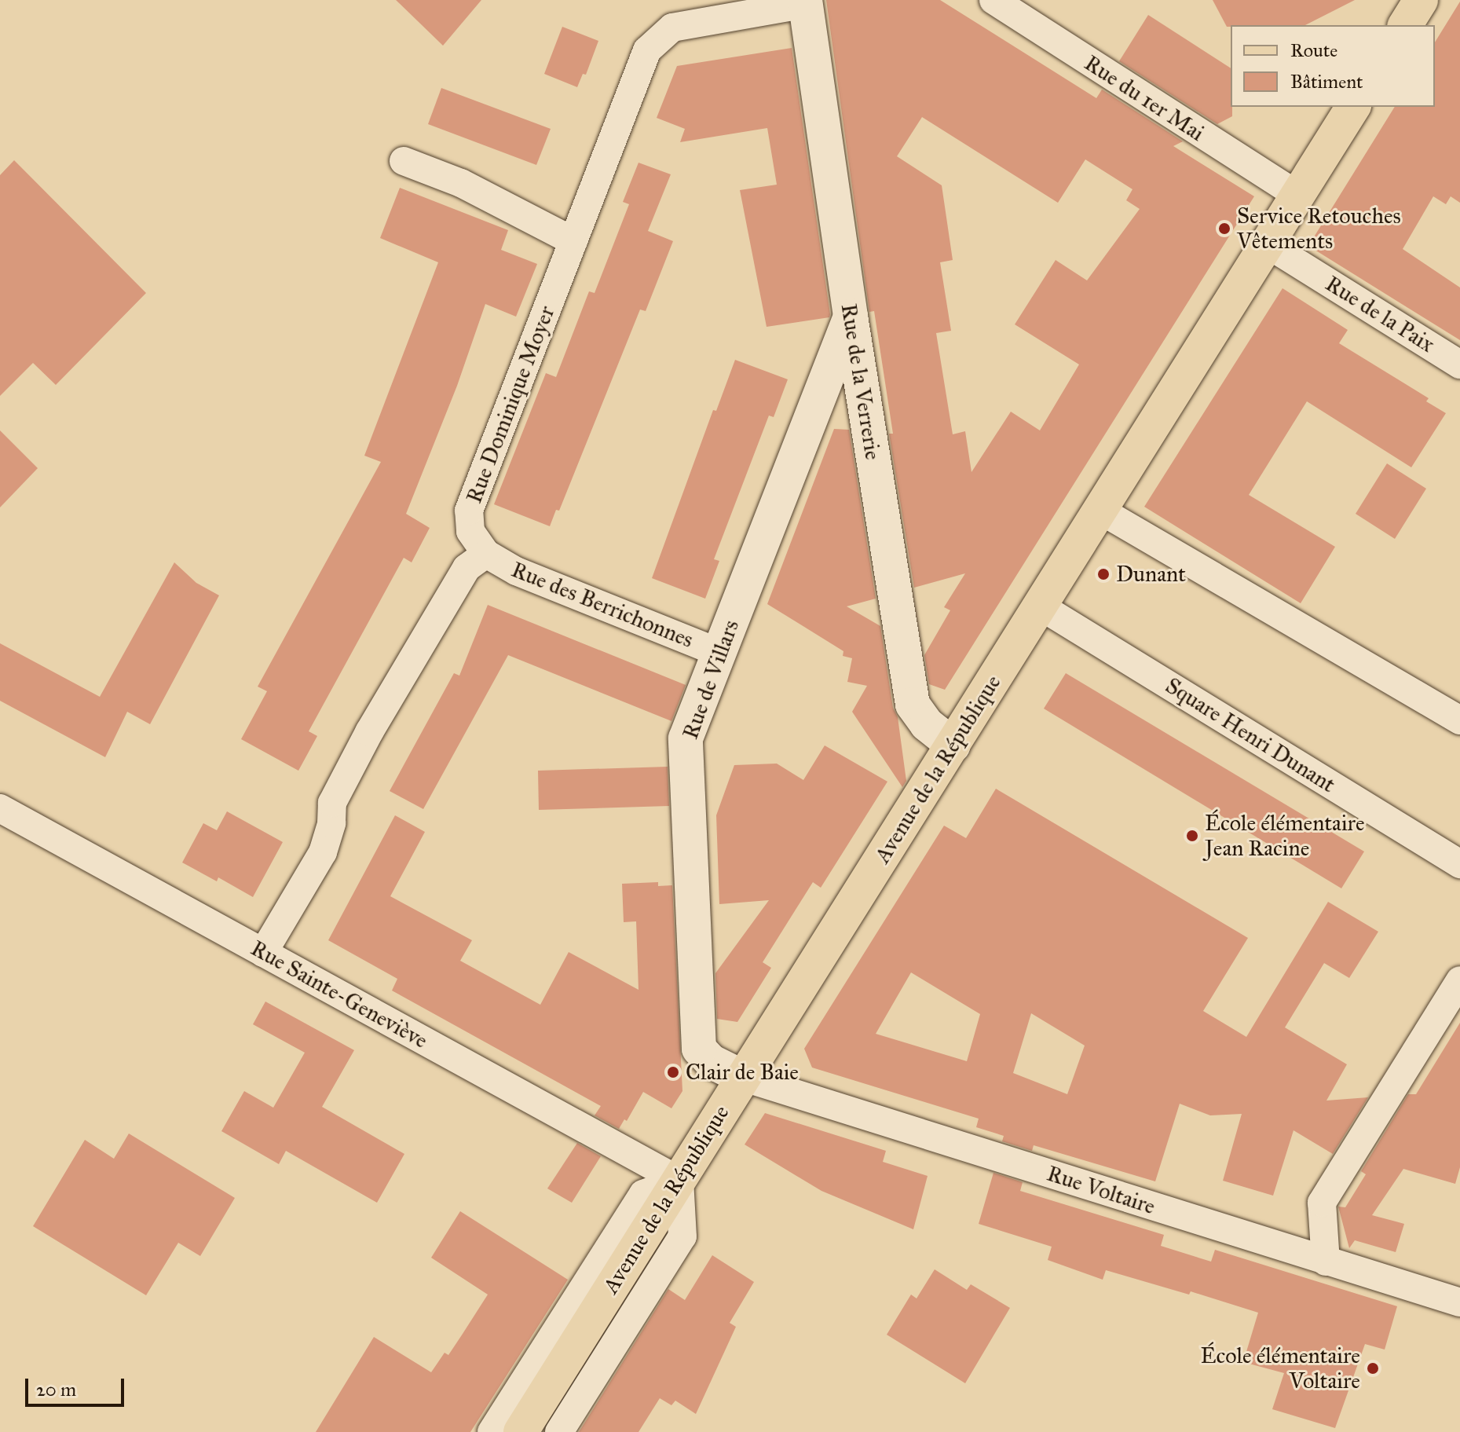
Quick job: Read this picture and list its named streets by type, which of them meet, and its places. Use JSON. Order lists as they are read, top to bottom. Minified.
{"streets":{"main road":["Rue de la Verrerie","Rue de Villars","Avenue de la République"],"street":["Rue du 1er Mai","Rue de la Paix","Rue Dominique Moyer","Rue des Berrichonnes","Square Henri Dunant","Rue Sainte-Geneviève","Rue Voltaire"]},"crossings":[["Rue du 1er Mai","Avenue de la République"],["Rue de la Paix","Avenue de la République"],["Rue de la Verrerie","Rue Dominique Moyer"],["Rue de la Verrerie","Rue de Villars"],["Rue de la Verrerie","Avenue de la République"],["Rue Dominique Moyer","Rue des Berrichonnes"],["Rue des Berrichonnes","Rue de Villars"],["Rue de Villars","Avenue de la République"],["Rue de Villars","Rue Voltaire"],["Square Henri Dunant","Avenue de la République"],["Avenue de la République","Rue Sainte-Geneviève"],["Avenue de la République","Rue Voltaire"]],"places":["Service Retouches Vêtements","Dunant","École élémentaire Jean Racine","Clair de Baie","École élémentaire Voltaire"],"legend":["Route","Bâtiment"],"scale_bar":"20 m"}
